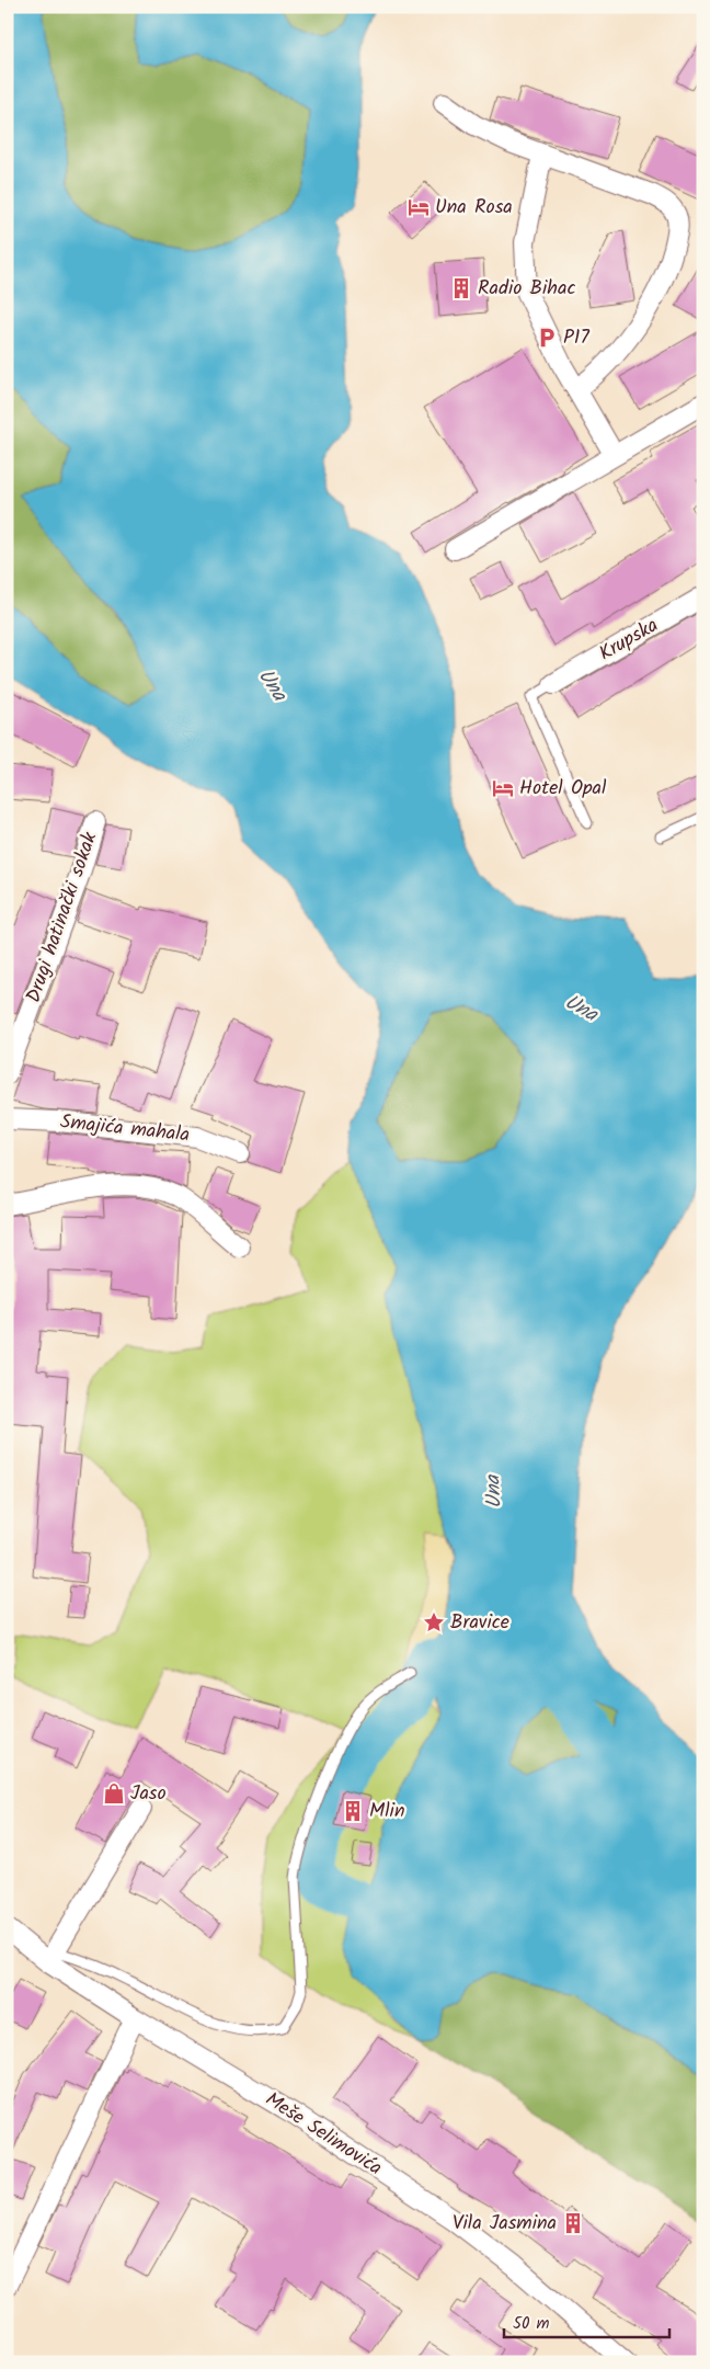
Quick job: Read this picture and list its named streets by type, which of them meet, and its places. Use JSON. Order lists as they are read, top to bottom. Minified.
{"streets":{"street":["Krupska","Drugi hatinački sokak","Smajića mahala","Meše Selimovića"]},"water":["Una"],"places":{"hotel":["Una Rosa","Hotel Opal"],"building":["Radio Bihac","Mlin","Vila Jasmina"],"parking":["P17"],"place":["Bravice"],"shop":["Jaso"]},"scale_bar":"50 m"}
